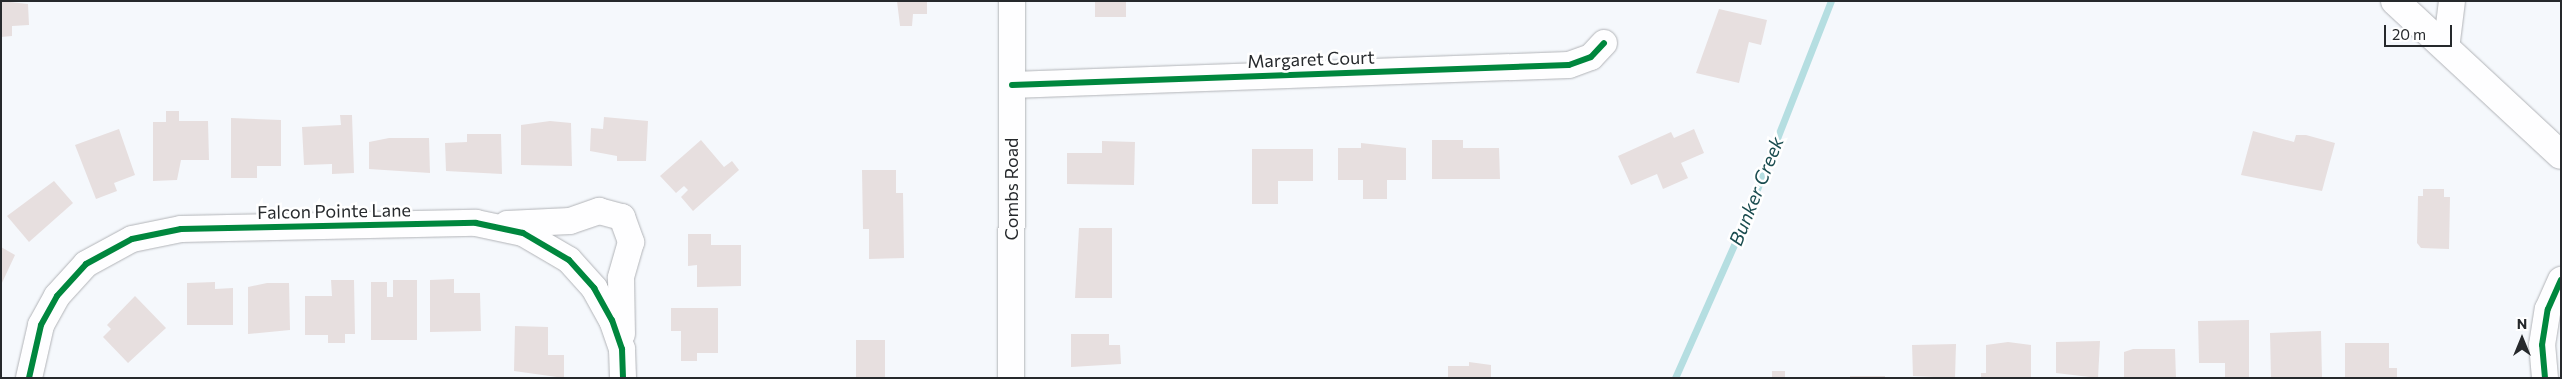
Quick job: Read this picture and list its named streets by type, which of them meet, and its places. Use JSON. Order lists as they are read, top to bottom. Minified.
{"streets":{"street":["Margaret Court","Combs Road","Falcon Pointe Lane"]},"crossings":[["Margaret Court","Combs Road"]],"water":["Bunker Creek"],"scale_bar":"20 m","north":"top"}
